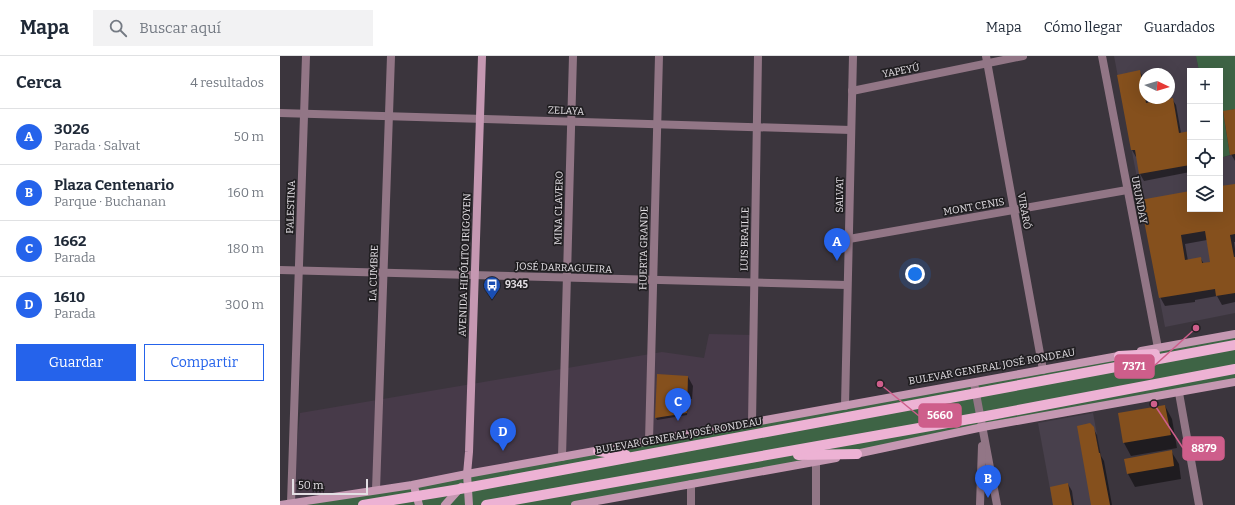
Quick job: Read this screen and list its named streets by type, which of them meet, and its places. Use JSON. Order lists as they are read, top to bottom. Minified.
{"streets":{"main road":["AVENIDA HIPÓLITO IRIGOYEN","BULEVAR GENERAL JOSÉ RONDEAU"],"street":["YAPEYÚ","ZELAYA","SALVAT","URUNDAY","PALESTINA","MONT CENIS","MINA CLAVERO","VIRARÓ","LUIS BRAILLE","HUERTA GRANDE","JOSÉ DARRAGUEIRA","LA CUMBRE"]},"crossings":[["YAPEYÚ","SALVAT"],["YAPEYÚ","VIRARÓ"],["ZELAYA","SALVAT"],["ZELAYA","PALESTINA"],["ZELAYA","MINA CLAVERO"],["ZELAYA","LUIS BRAILLE"],["ZELAYA","HUERTA GRANDE"],["ZELAYA","AVENIDA HIPÓLITO IRIGOYEN"],["ZELAYA","LA CUMBRE"],["SALVAT","MONT CENIS"],["SALVAT","JOSÉ DARRAGUEIRA"],["SALVAT","BULEVAR GENERAL JOSÉ RONDEAU"],["URUNDAY","MONT CENIS"],["URUNDAY","BULEVAR GENERAL JOSÉ RONDEAU"],["PALESTINA","JOSÉ DARRAGUEIRA"],["PALESTINA","BULEVAR GENERAL JOSÉ RONDEAU"],["MONT CENIS","VIRARÓ"],["MINA CLAVERO","JOSÉ DARRAGUEIRA"],["MINA CLAVERO","BULEVAR GENERAL JOSÉ RONDEAU"],["VIRARÓ","BULEVAR GENERAL JOSÉ RONDEAU"],["LUIS BRAILLE","JOSÉ DARRAGUEIRA"],["LUIS BRAILLE","BULEVAR GENERAL JOSÉ RONDEAU"],["HUERTA GRANDE","JOSÉ DARRAGUEIRA"],["HUERTA GRANDE","BULEVAR GENERAL JOSÉ RONDEAU"],["AVENIDA HIPÓLITO IRIGOYEN","JOSÉ DARRAGUEIRA"],["AVENIDA HIPÓLITO IRIGOYEN","BULEVAR GENERAL JOSÉ RONDEAU"],["JOSÉ DARRAGUEIRA","LA CUMBRE"],["LA CUMBRE","BULEVAR GENERAL JOSÉ RONDEAU"]],"places":{"bus stop":["9345"],"other":["7371","5660","8879"]},"scale_bar":"50 m","north":"right","page":{"header":"Mapa","search":"Buscar aquí","nav":["Mapa","Cómo llegar","Guardados"],"heading":["Cerca","4 resultados"],"map_buttons":["+","−"],"list":[{"mark":"A","name":"3026","note":"Parada · Salvat","value":"50 m"},{"mark":"B","name":"Plaza Centenario","note":"Parque · Buchanan","value":"160 m"},{"mark":"C","name":"1662","note":"Parada","value":"180 m"},{"mark":"D","name":"1610","note":"Parada","value":"300 m"}],"pins":["A","C","D","B"],"buttons":["Guardar","Compartir"],"scale":"50 m"}}
